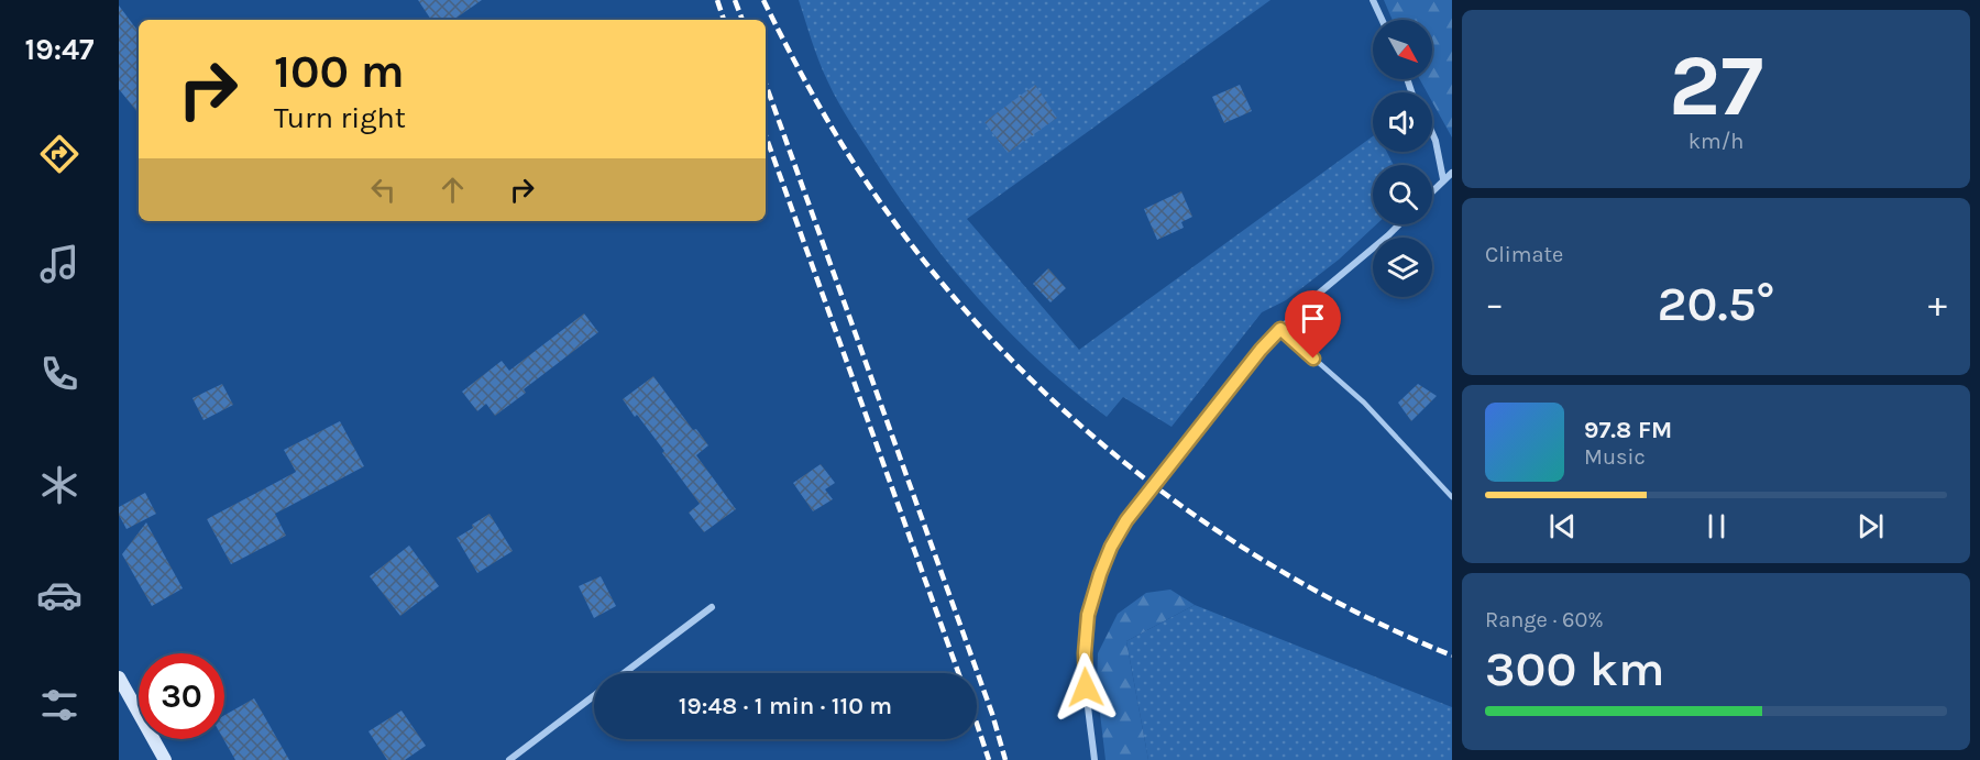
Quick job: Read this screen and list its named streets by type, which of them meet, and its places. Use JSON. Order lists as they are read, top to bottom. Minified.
{"north":"bottom right","page":{"tabs":"19:47","tile":[["27","km/h"],"Climate",["Range · 60%","300 km"]],"turn":["100 m","Turn right"],"heat":["−","20.5°","+"],"song":["97.8 FM","Music"],"limit":"30","trip":"19:48 · 1 min · 110 m"}}
